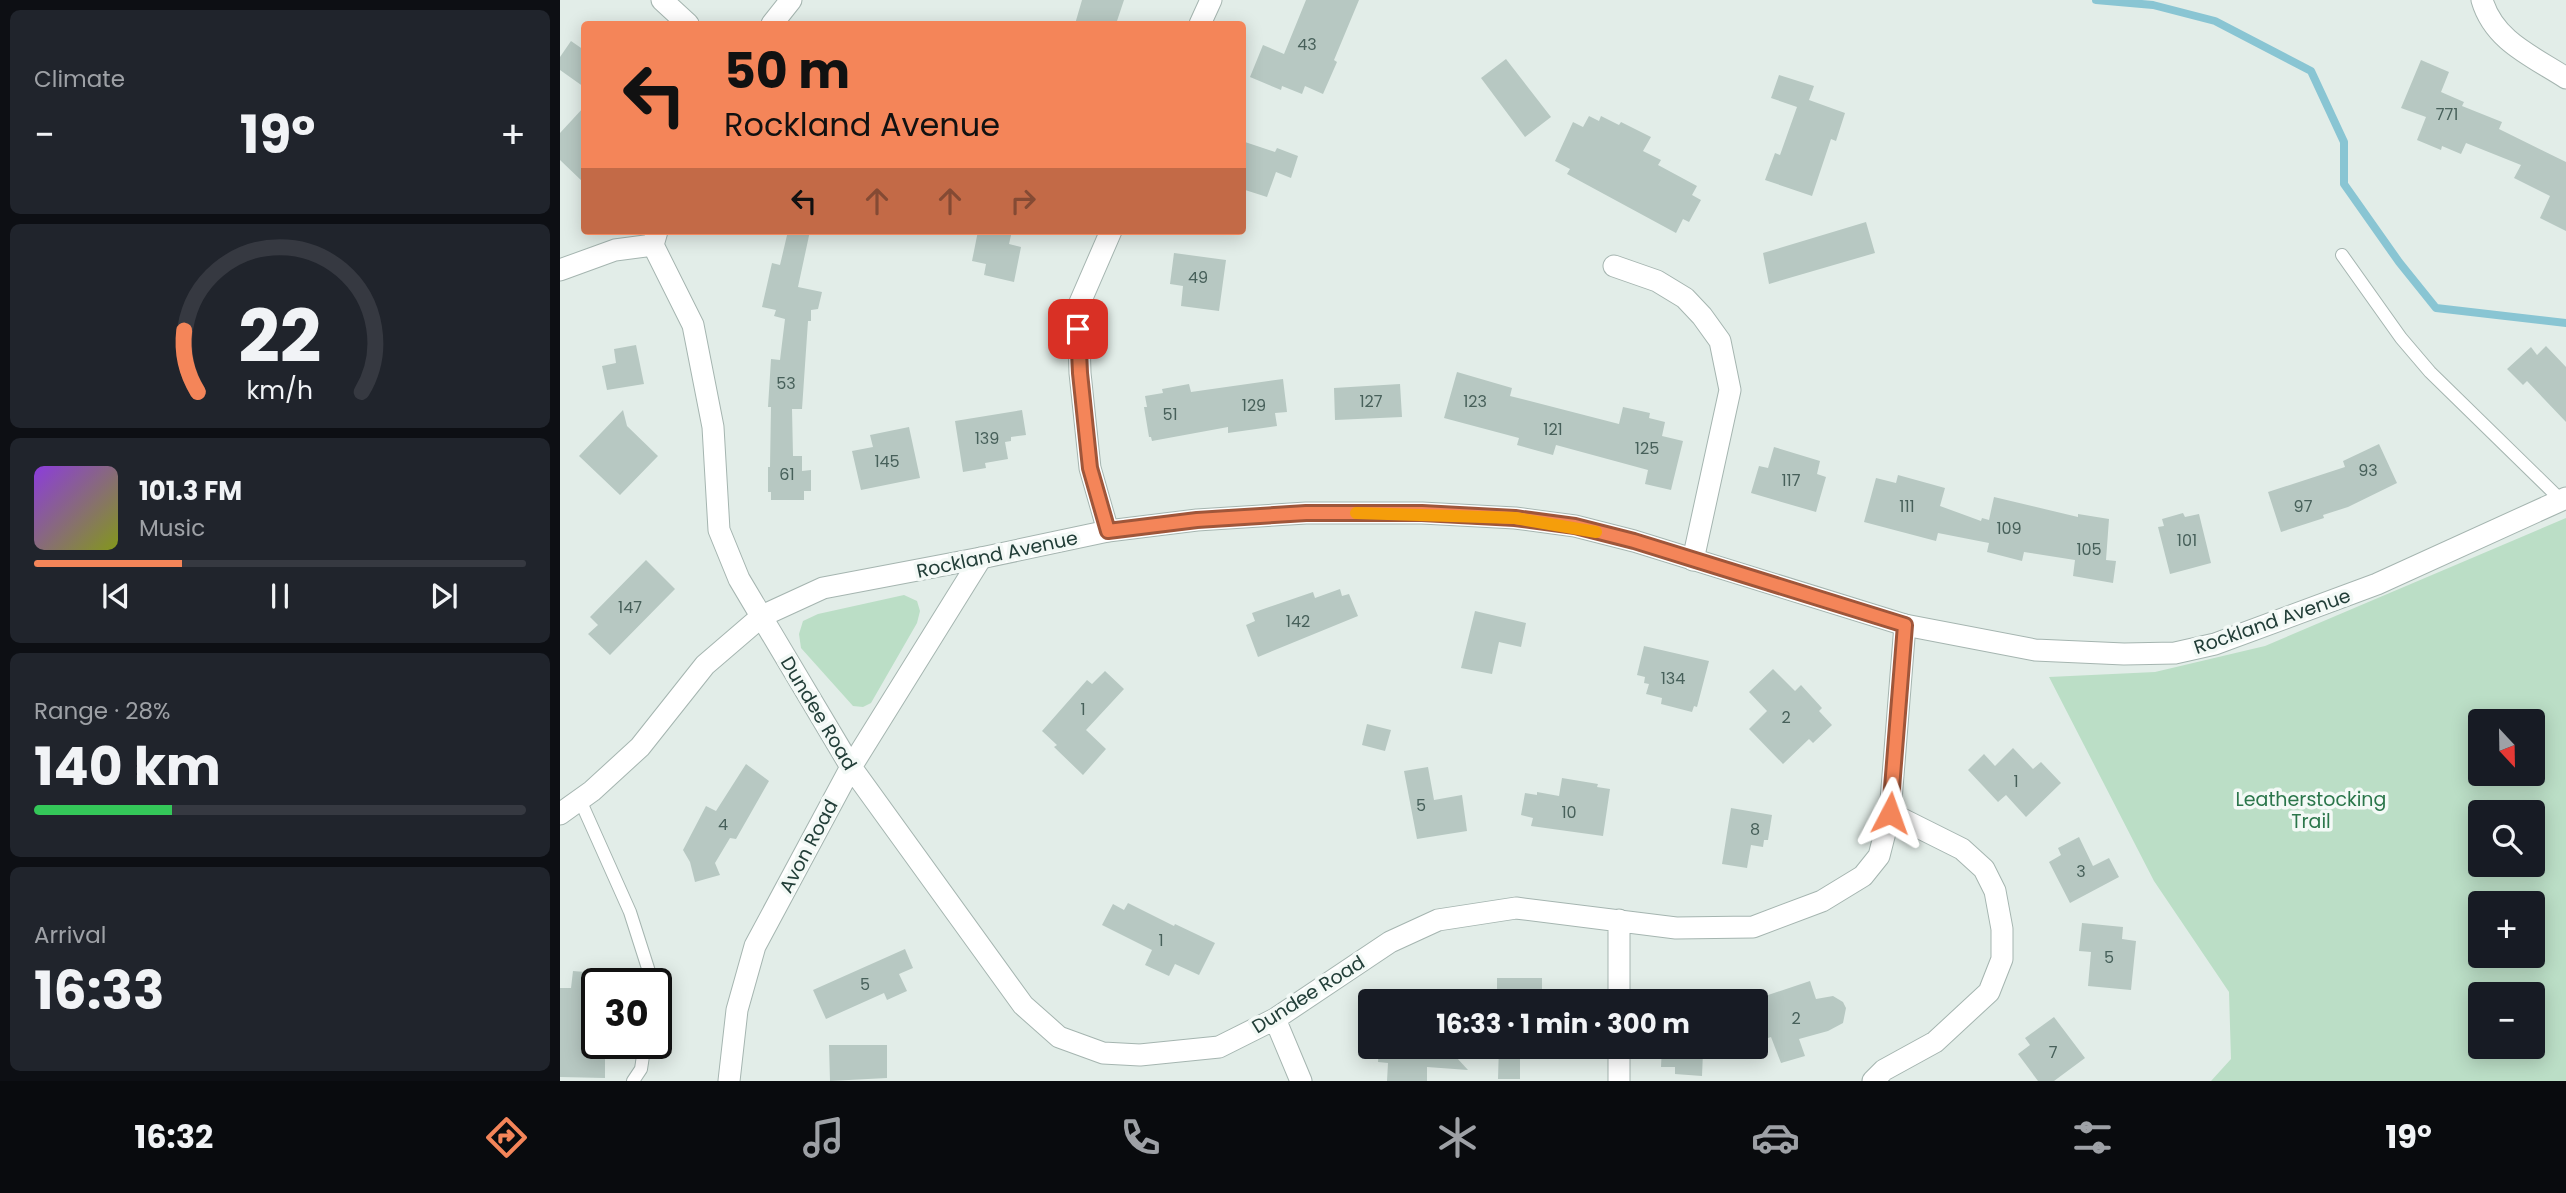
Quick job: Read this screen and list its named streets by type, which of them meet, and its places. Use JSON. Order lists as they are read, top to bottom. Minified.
{"streets":{"street":["Rockland Avenue","Dundee Road","Avon Road"]},"crossings":[["Rockland Avenue","Dundee Road"],["Rockland Avenue","Avon Road"],["Dundee Road","Avon Road"]],"parks":["Leatherstocking Trail"],"house_numbers":["43","771","49","53","127","123","129","51","121","139","125","145","93","61","117","111","97","109","101","105","147","142","134","1","2","1","5","10","4","8","3","1","5","5","2","7"],"north":"bottom","page":{"tile":["Climate",["Range · 28%","140 km"],["Arrival","16:33"]],"turn":["50 m","Rockland Avenue"],"heat":["−","19°","+"],"song":["101.3 FM","Music"],"map_buttons":["+","−"],"limit":"30","trip":"16:33 · 1 min · 300 m","tabs":["16:32","19°"],"gauge":["22","km/h"]}}
